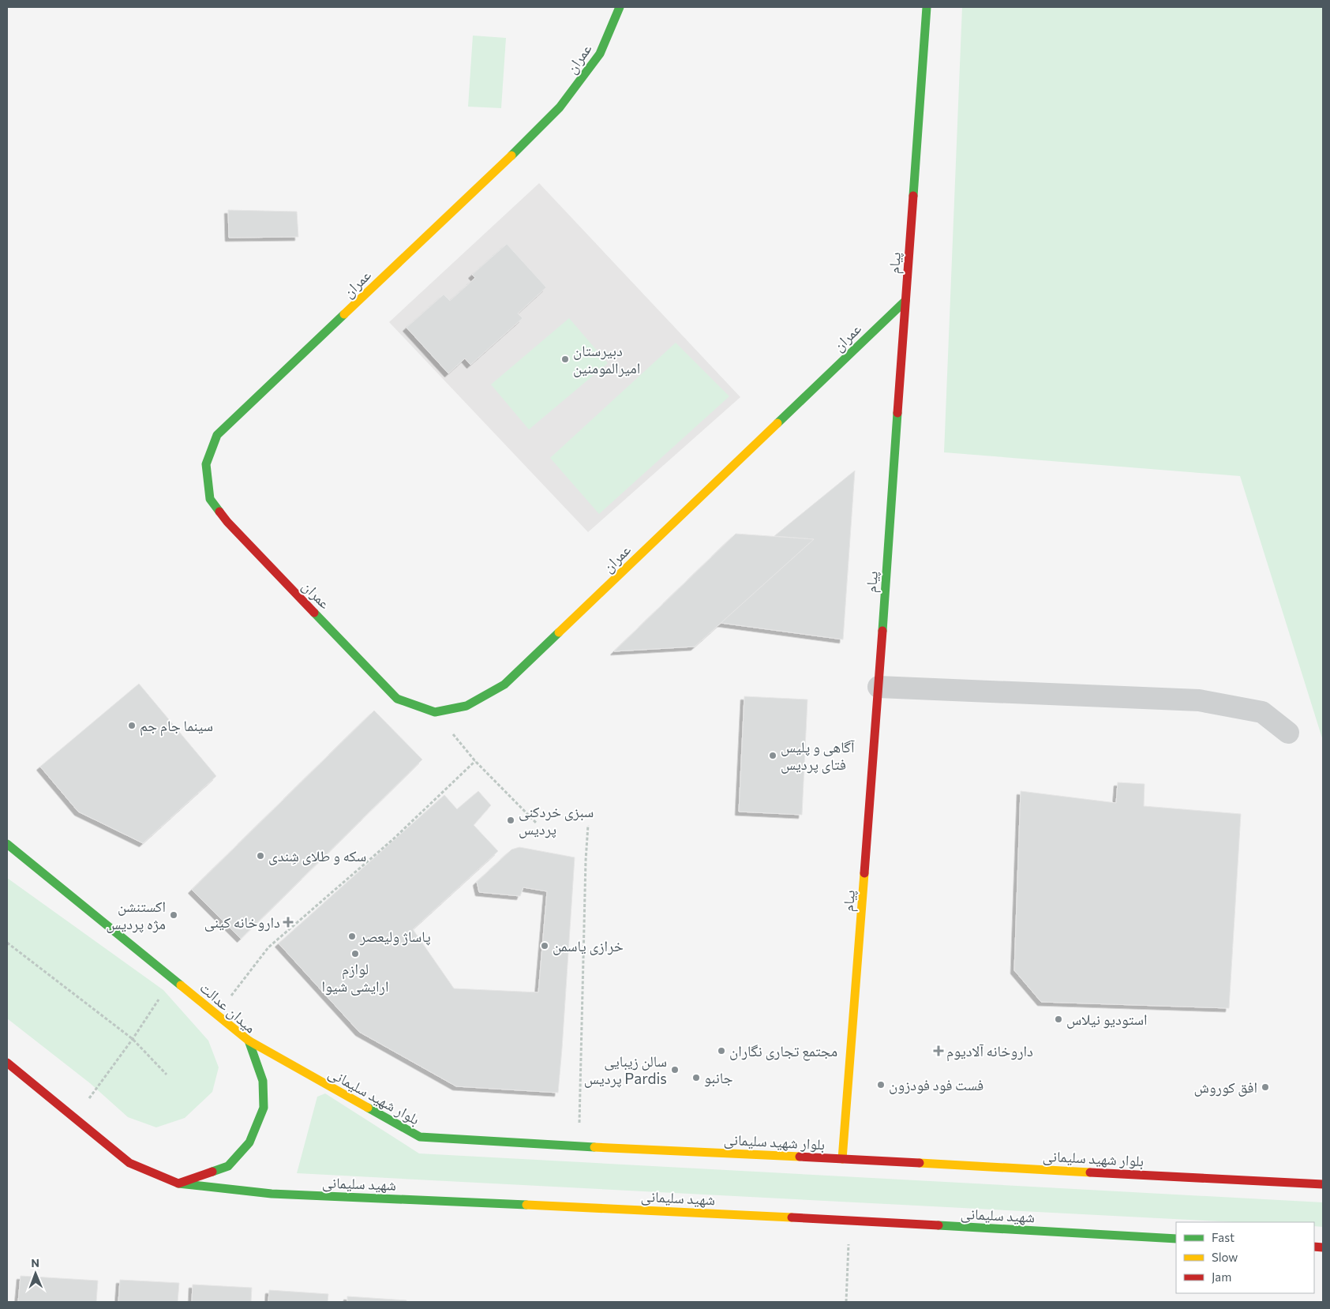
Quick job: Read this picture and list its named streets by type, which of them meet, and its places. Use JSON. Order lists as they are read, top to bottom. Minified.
{"streets":{"main road":["عمران","پیام","میدان عدالت","بلوار شهید سلیمانی","شهید سلیمانی"]},"crossings":[["عمران","پیام"],["پیام","بلوار شهید سلیمانی"],["میدان عدالت","بلوار شهید سلیمانی"],["میدان عدالت","شهید سلیمانی"]],"places":{"other":["دبیرستان امیرالمومنین","سینما جام جم","آگاهی و پلیس فتای پردیس","سبزی خردکنی پردیس","سکه و طلای شِندی","اکستنشن مژه پردیس","پاساژ ولیعصر","خرازی یاسمن","لوازم ارایشی شیوا","استودیو نیلاس","مجتمع تجاری نگاران","سالن زیبایی پردیس Pardis","جانبو","فست فود فودزون","افق کوروش"],"health":["داروخانه کینی","داروخانه آلادیوم"]},"legend":["Fast","Slow","Jam"],"north":"top"}
